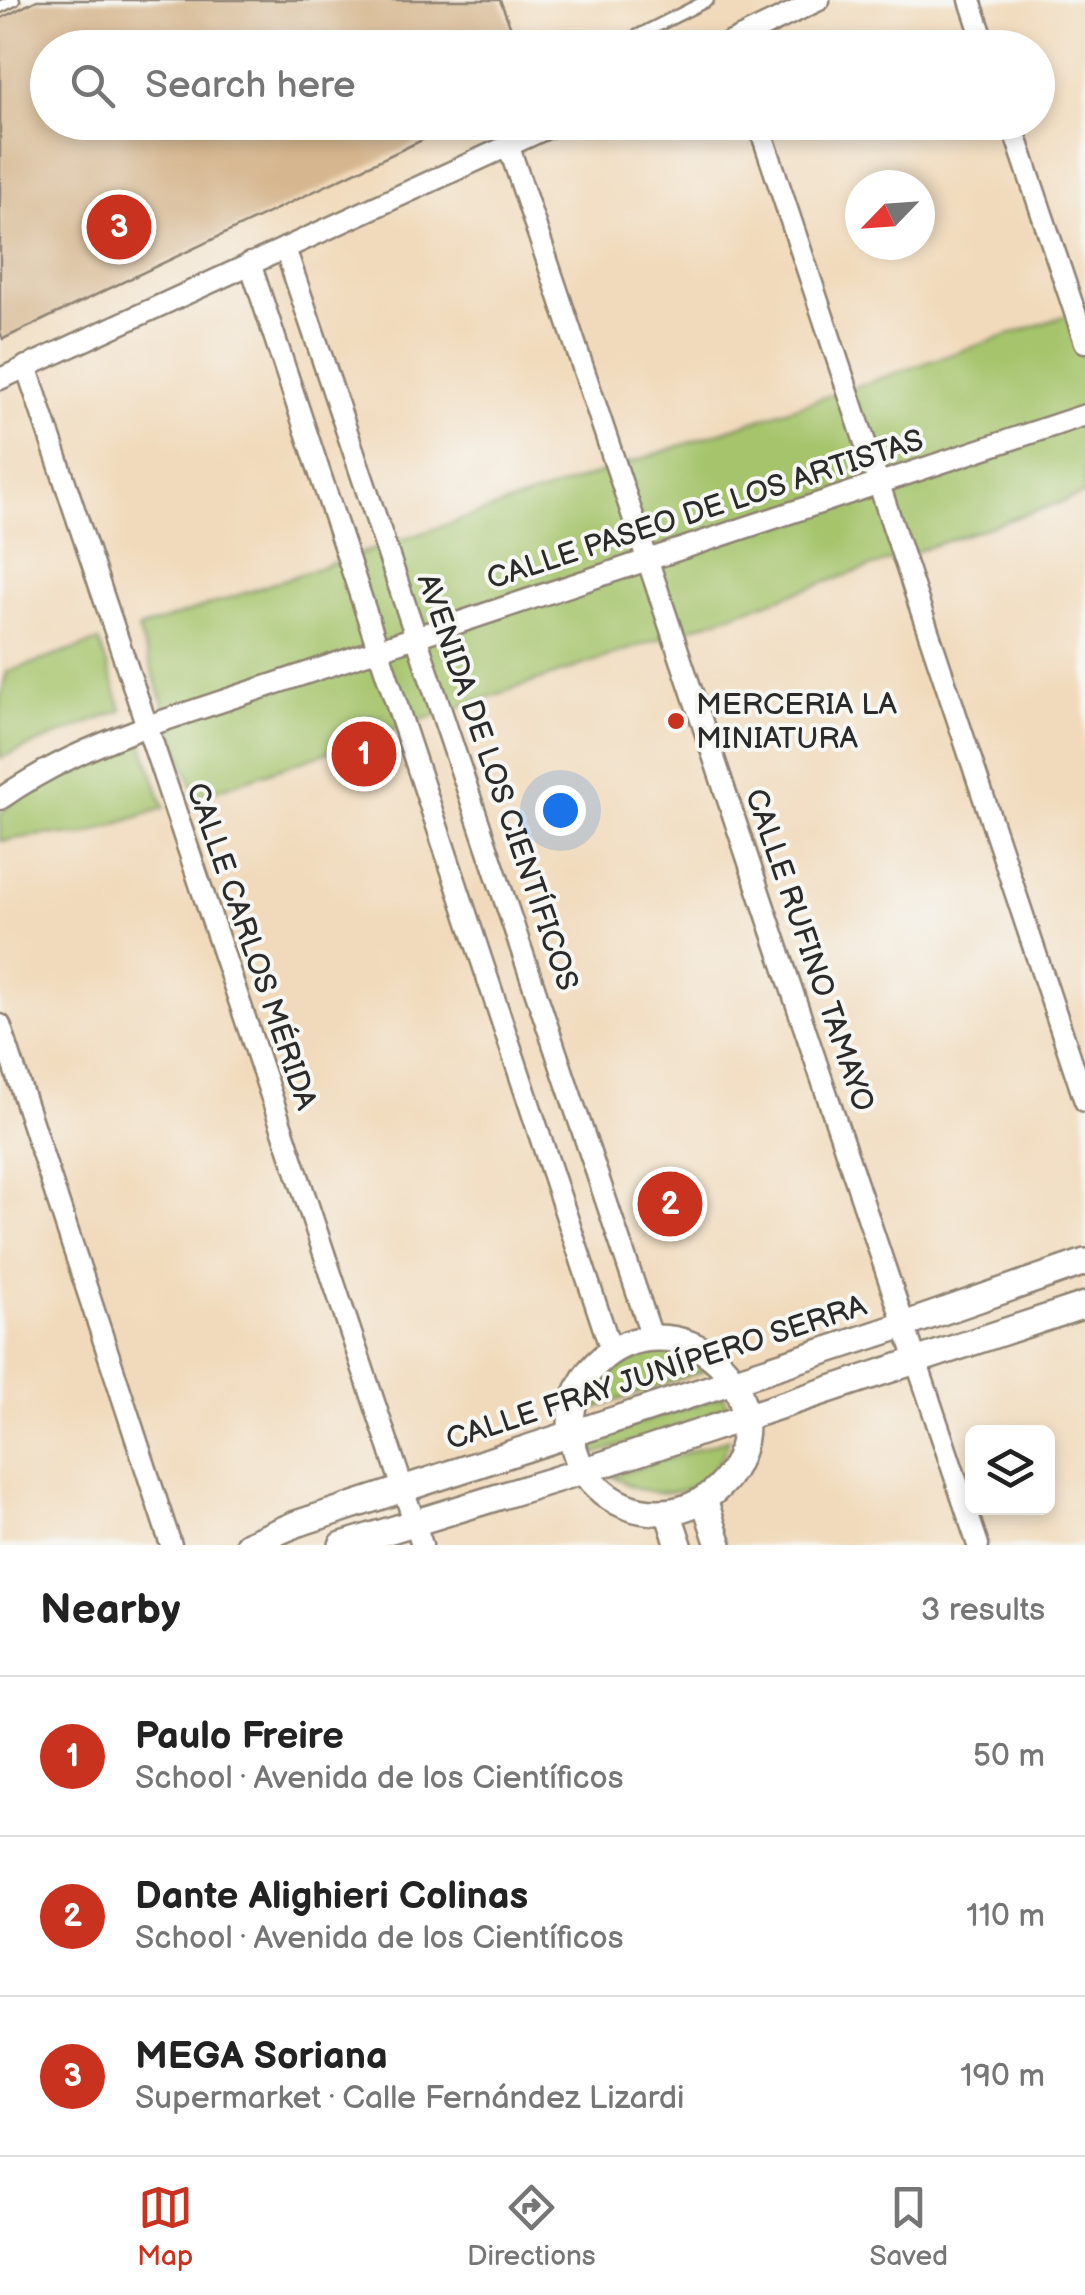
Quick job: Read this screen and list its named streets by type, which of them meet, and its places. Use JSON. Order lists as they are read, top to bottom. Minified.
{"streets":{"street":["CALLE PASEO DE LOS ARTISTAS","AVENIDA DE LOS CIENTÍFICOS","CALLE CARLOS MÉRIDA","CALLE RUFINO TAMAYO","CALLE FRAY JUNÍPERO SERRA"]},"crossings":[["CALLE PASEO DE LOS ARTISTAS","AVENIDA DE LOS CIENTÍFICOS"],["CALLE PASEO DE LOS ARTISTAS","CALLE CARLOS MÉRIDA"],["CALLE PASEO DE LOS ARTISTAS","CALLE RUFINO TAMAYO"],["CALLE CARLOS MÉRIDA","CALLE FRAY JUNÍPERO SERRA"],["CALLE RUFINO TAMAYO","CALLE FRAY JUNÍPERO SERRA"]],"places":["MERCERIA LA MINIATURA"],"north":"bottom left","page":{"search":"Search here","pins":["3","1","2"],"heading":["Nearby","3 results"],"list":[{"mark":"1","name":"Paulo Freire","note":"School · Avenida de los Científicos","value":"50 m"},{"mark":"2","name":"Dante Alighieri Colinas","note":"School · Avenida de los Científicos","value":"110 m"},{"mark":"3","name":"MEGA Soriana","note":"Supermarket · Calle Fernández Lizardi","value":"190 m"}],"nav":["Map","Directions","Saved"]}}
